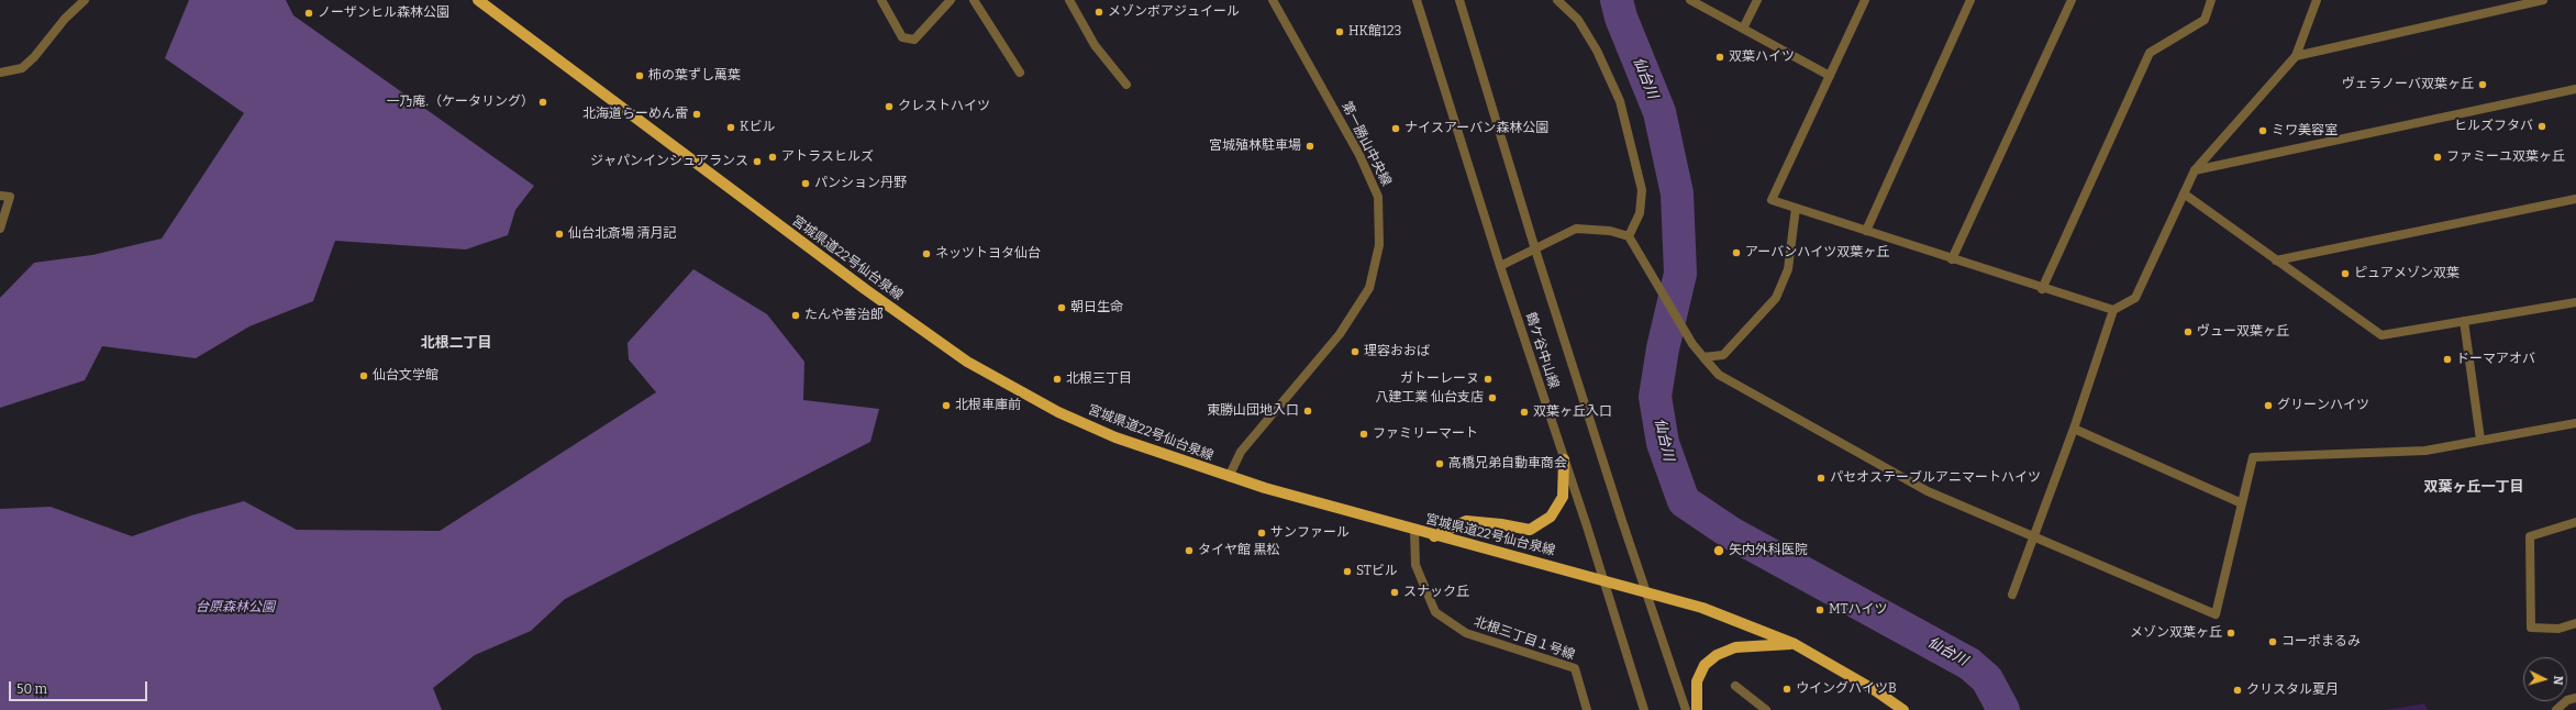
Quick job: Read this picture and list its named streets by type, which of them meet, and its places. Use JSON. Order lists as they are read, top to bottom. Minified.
{"streets":{"main road":["宮城県道22号仙台泉線"],"street":["第一勝山中央線","鶴ケ谷中山線","北根三丁目１号線"]},"crossings":[["第一勝山中央線","宮城県道22号仙台泉線"],["宮城県道22号仙台泉線","鶴ケ谷中山線"],["宮城県道22号仙台泉線","北根三丁目１号線"]],"districts":["北根二丁目","双葉ヶ丘一丁目"],"water":["仙台川"],"parks":["台原森林公園"],"places":["メゾンボアジュイール","ノーザンヒル森林公園","HK館123","双葉ハイツ","柿の葉ずし萬葉","ヴェラノーバ双葉ヶ丘","一乃庵.（ケータリング）","クレストハイツ","北海道らーめん雷","ヒルズフタバ","Kビル","ナイスアーバン森林公園","ミワ美容室","宮城殖林駐車場","アトラスヒルズ","ファミーユ双葉ヶ丘","ジャパンインシュアランス","パンション丹野","仙台北斎場 清月記","アーバンハイツ双葉ヶ丘","ネッツトヨタ仙台","ピュアメゾン双葉","朝日生命","たんや善治郎","ヴュー双葉ヶ丘","理容おおば","ドーマアオバ","仙台文学館","北根三丁目","ガトーレーヌ","八建工業 仙台支店","北根車庫前","グリーンハイツ","東勝山団地入口","双葉ヶ丘入口","ファミリーマート","高橋兄弟自動車商会","パセオステーブルアニマートハイツ","サンファール","タイヤ館 黒松","矢内外科医院","STビル","スナック丘","MTハイツ","メゾン双葉ヶ丘","コーポまるみ","ウイングハイツB","クリスタル夏月"],"scale_bar":"50 m","north":"right"}
